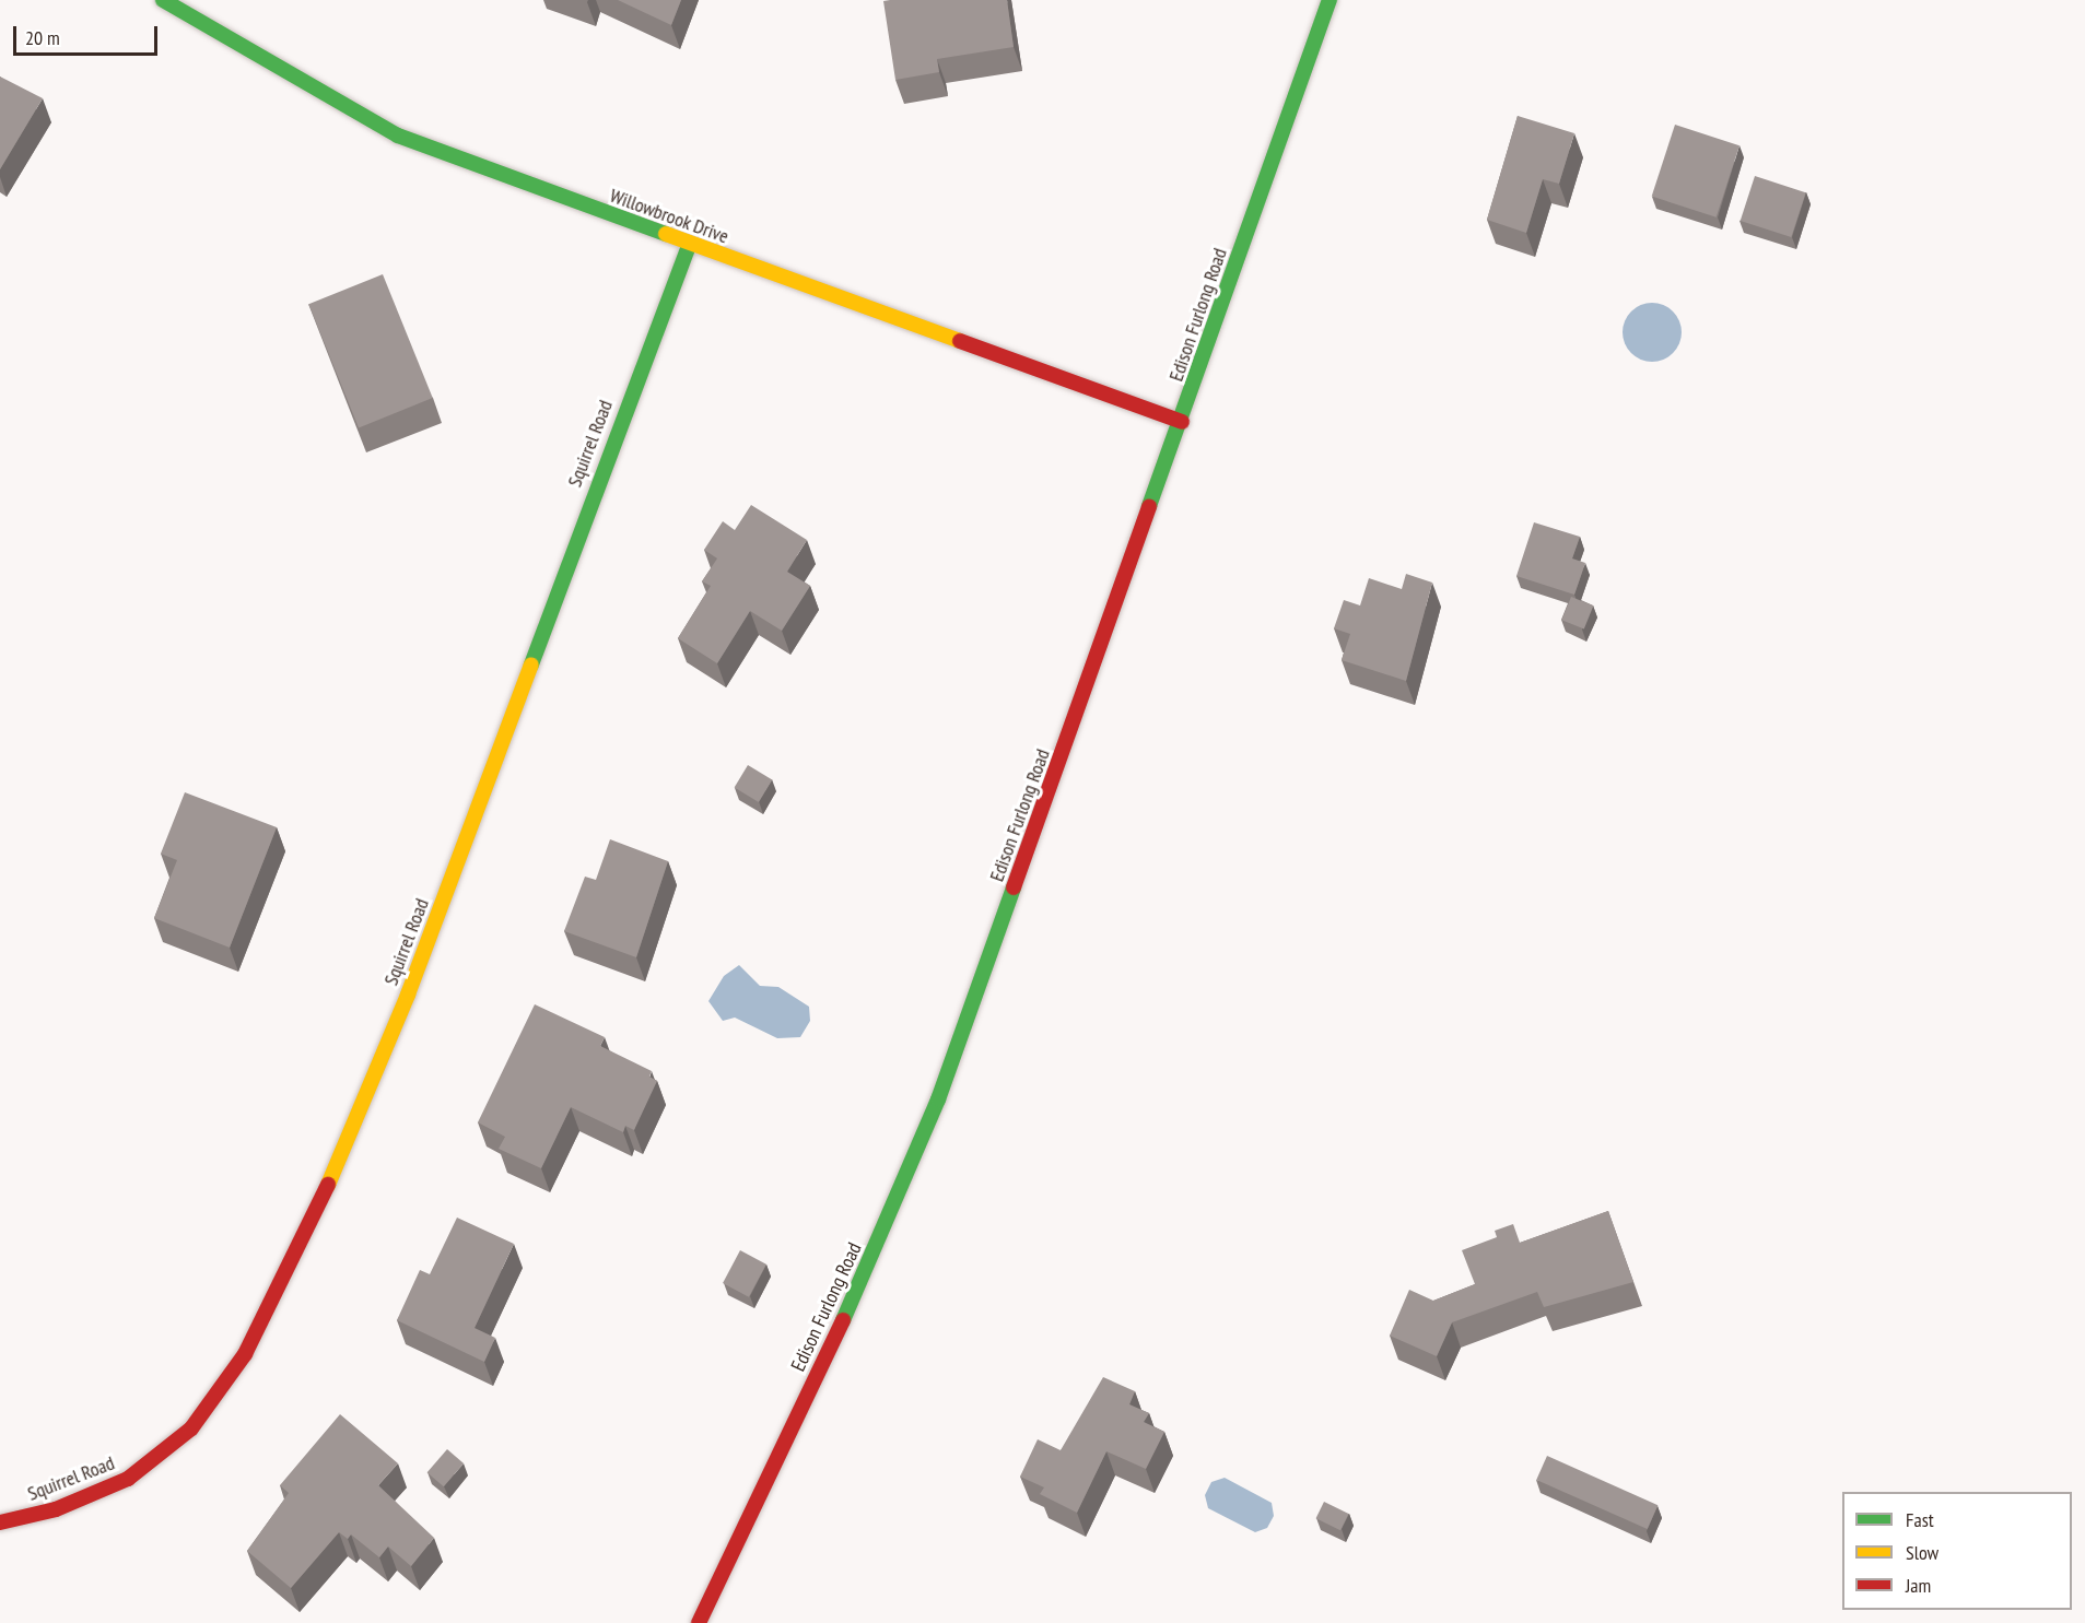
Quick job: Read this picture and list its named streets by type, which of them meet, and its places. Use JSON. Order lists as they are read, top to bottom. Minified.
{"streets":{"street":["Willowbrook Drive","Edison Furlong Road","Squirrel Road"]},"crossings":[["Willowbrook Drive","Edison Furlong Road"],["Willowbrook Drive","Squirrel Road"]],"legend":["Fast","Slow","Jam"],"scale_bar":"20 m"}
